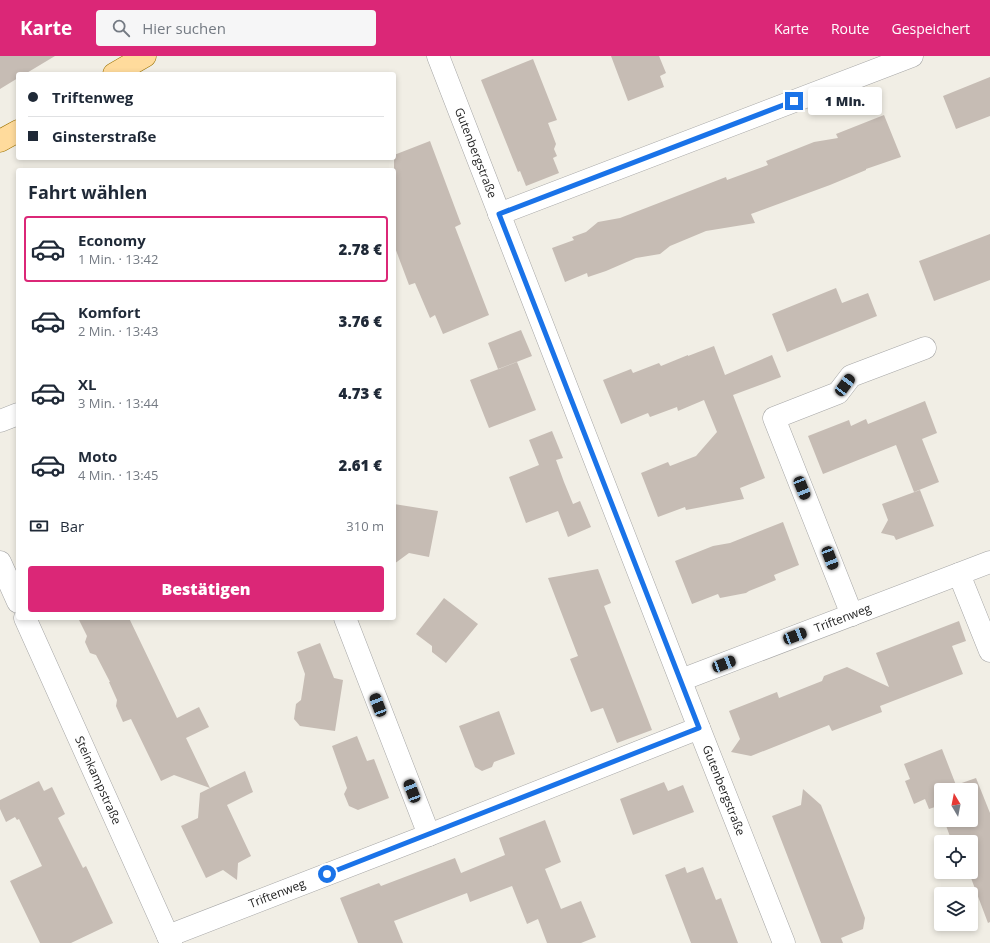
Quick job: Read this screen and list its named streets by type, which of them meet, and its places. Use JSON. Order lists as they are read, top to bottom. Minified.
{"streets":{"street":["Gutenbergstraße","Triftenweg","Steinkampstraße"]},"crossings":[["Gutenbergstraße","Triftenweg"],["Triftenweg","Steinkampstraße"]],"north":"top","page":{"header":"Karte","search":"Hier suchen","nav":["Karte","Route","Gespeichert"],"banner":["Triftenweg","Ginsterstraße"],"bubble":"1 Min.","heading":"Fahrt wählen","list":[{"name":"Economy","note":"1 Min. · 13:42","value":"2.78 €"},{"name":"Komfort","note":"2 Min. · 13:43","value":"3.76 €"},{"name":"XL","note":"3 Min. · 13:44","value":"4.73 €"},{"name":"Moto","note":"4 Min. · 13:45","value":"2.61 €"}],"pay":["Bar","310 m"],"buttons":"Bestätigen"}}
